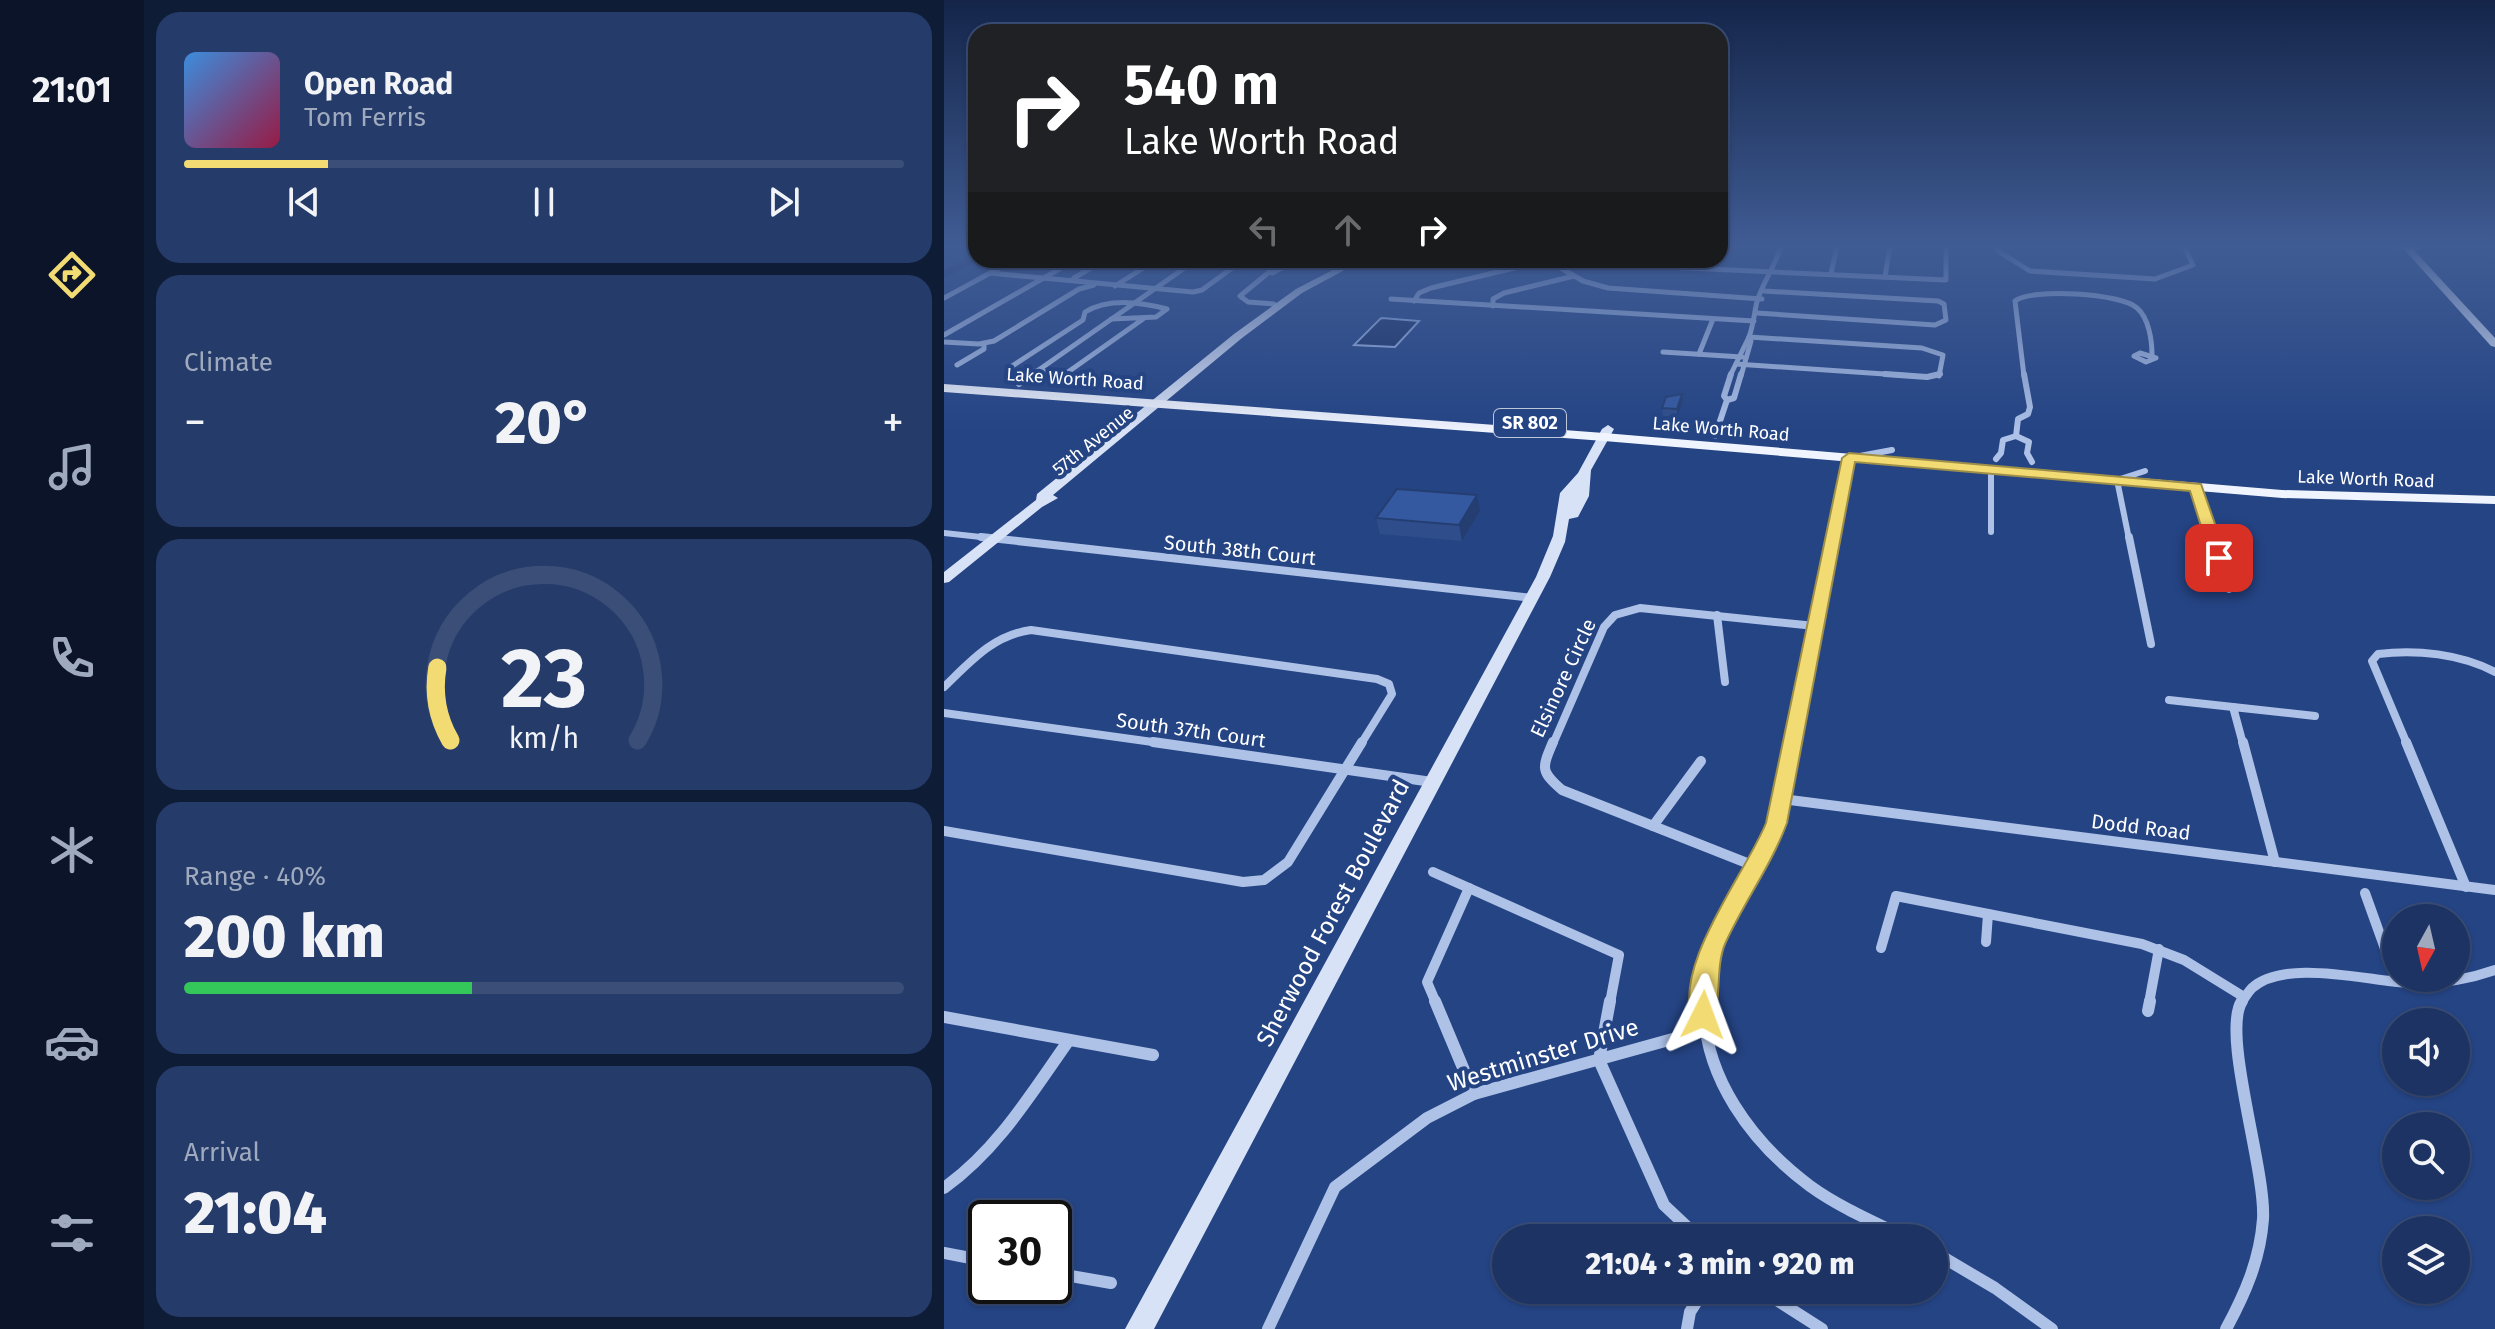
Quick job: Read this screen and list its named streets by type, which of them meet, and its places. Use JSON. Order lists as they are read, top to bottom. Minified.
{"streets":{"main road":["Lake Worth Road","SR 802"],"street":["57th Avenue","South 38th Court","Elsinore Circle","South 37th Court","Dodd Road","Sherwood Forest Boulevard","Westminster Drive"]},"crossings":[["Lake Worth Road","57th Avenue"],["Lake Worth Road","Sherwood Forest Boulevard"],["57th Avenue","South 38th Court"],["South 38th Court","Sherwood Forest Boulevard"],["South 37th Court","Sherwood Forest Boulevard"]],"north":"bottom","page":{"tabs":"21:01","turn":["540 m","Lake Worth Road"],"song":["Open Road","Tom Ferris"],"tile":["Climate",["Range · 40%","200 km"],["Arrival","21:04"]],"heat":["−","20°","+"],"limit":"30","trip":"21:04 · 3 min · 920 m","gauge":["23","km/h"]}}
